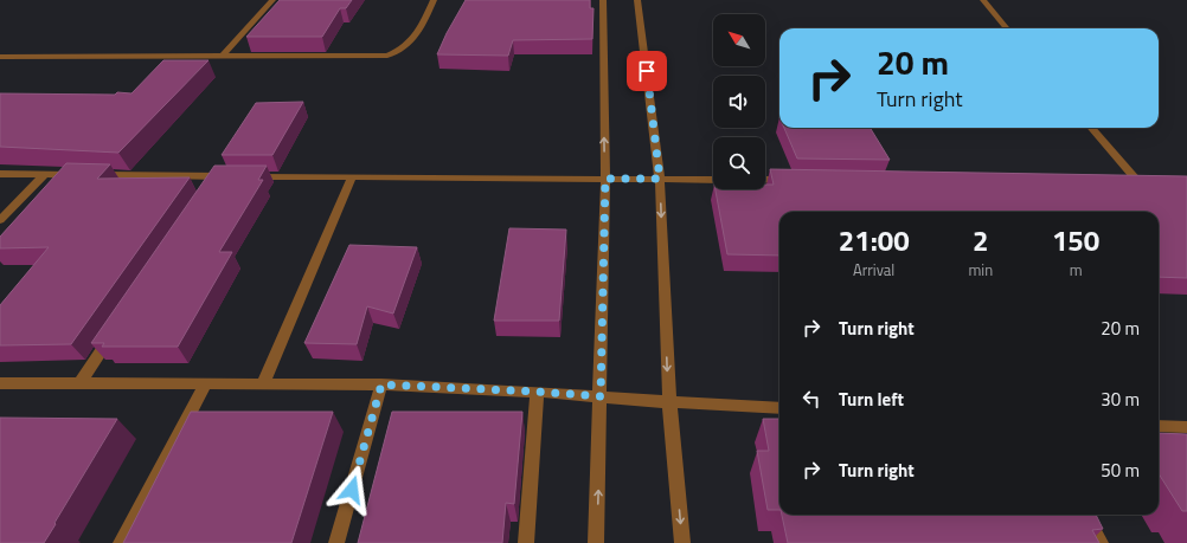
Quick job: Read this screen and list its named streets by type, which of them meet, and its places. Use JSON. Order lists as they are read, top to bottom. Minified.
{"north":"top left","page":{"turn":["20 m","Turn right"],"eta":["21:00","Arrival","2","min","150","m"],"list":[{"name":"Turn right","value":"20 m"},{"name":"Turn left","value":"30 m"},{"name":"Turn right","value":"50 m"}]}}
